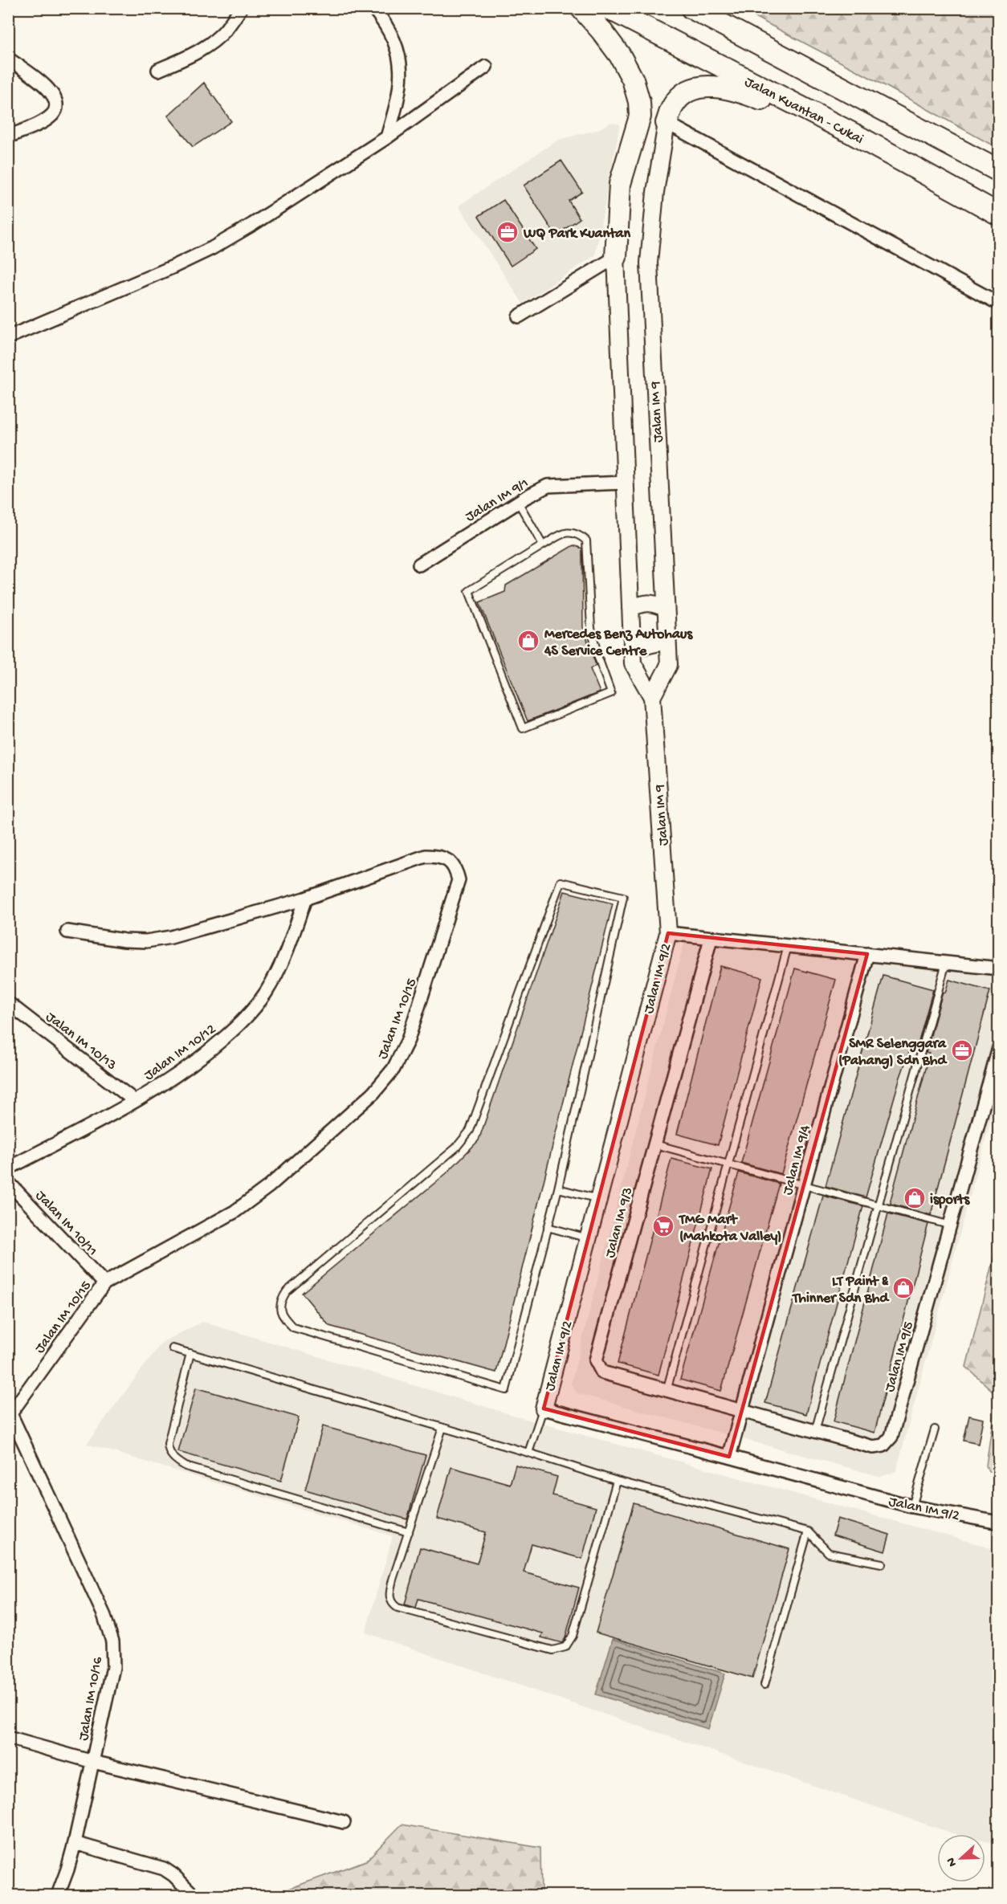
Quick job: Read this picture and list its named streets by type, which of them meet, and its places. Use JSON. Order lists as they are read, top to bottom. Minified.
{"streets":{"highway":["Jalan Kuantan - Cukai"],"street":["Jalan IM 9","Jalan IM 9/1","Jalan IM 9/2","Jalan IM 10/15","Jalan IM 10/13","Jalan IM 10/12","Jalan IM 9/4","Jalan IM 10/11","Jalan IM 9/3","Jalan IM 9/5","Jalan IM 10/16"]},"crossings":[["Jalan IM 9","Jalan IM 9/1"],["Jalan IM 9","Jalan IM 9/2"],["Jalan IM 9/2","Jalan IM 9/4"],["Jalan IM 10/15","Jalan IM 10/12"],["Jalan IM 10/15","Jalan IM 10/11"],["Jalan IM 10/15","Jalan IM 10/16"],["Jalan IM 10/13","Jalan IM 10/12"],["Jalan IM 9/4","Jalan IM 9/3"],["Jalan IM 9/4","Jalan IM 9/5"],["Jalan IM 9/3","Jalan IM 9/5"]],"places":{"office":["WQ Park Kuantan","SMR Selenggara (Pahang) Sdn Bhd"],"shop":["Mercedes Benz Autohaus 4S Service Centre","isports","LT Paint & Thinner Sdn Bhd"],"supermarket":["TMG Mart (Mahkota Valley)"]},"north":"left"}
